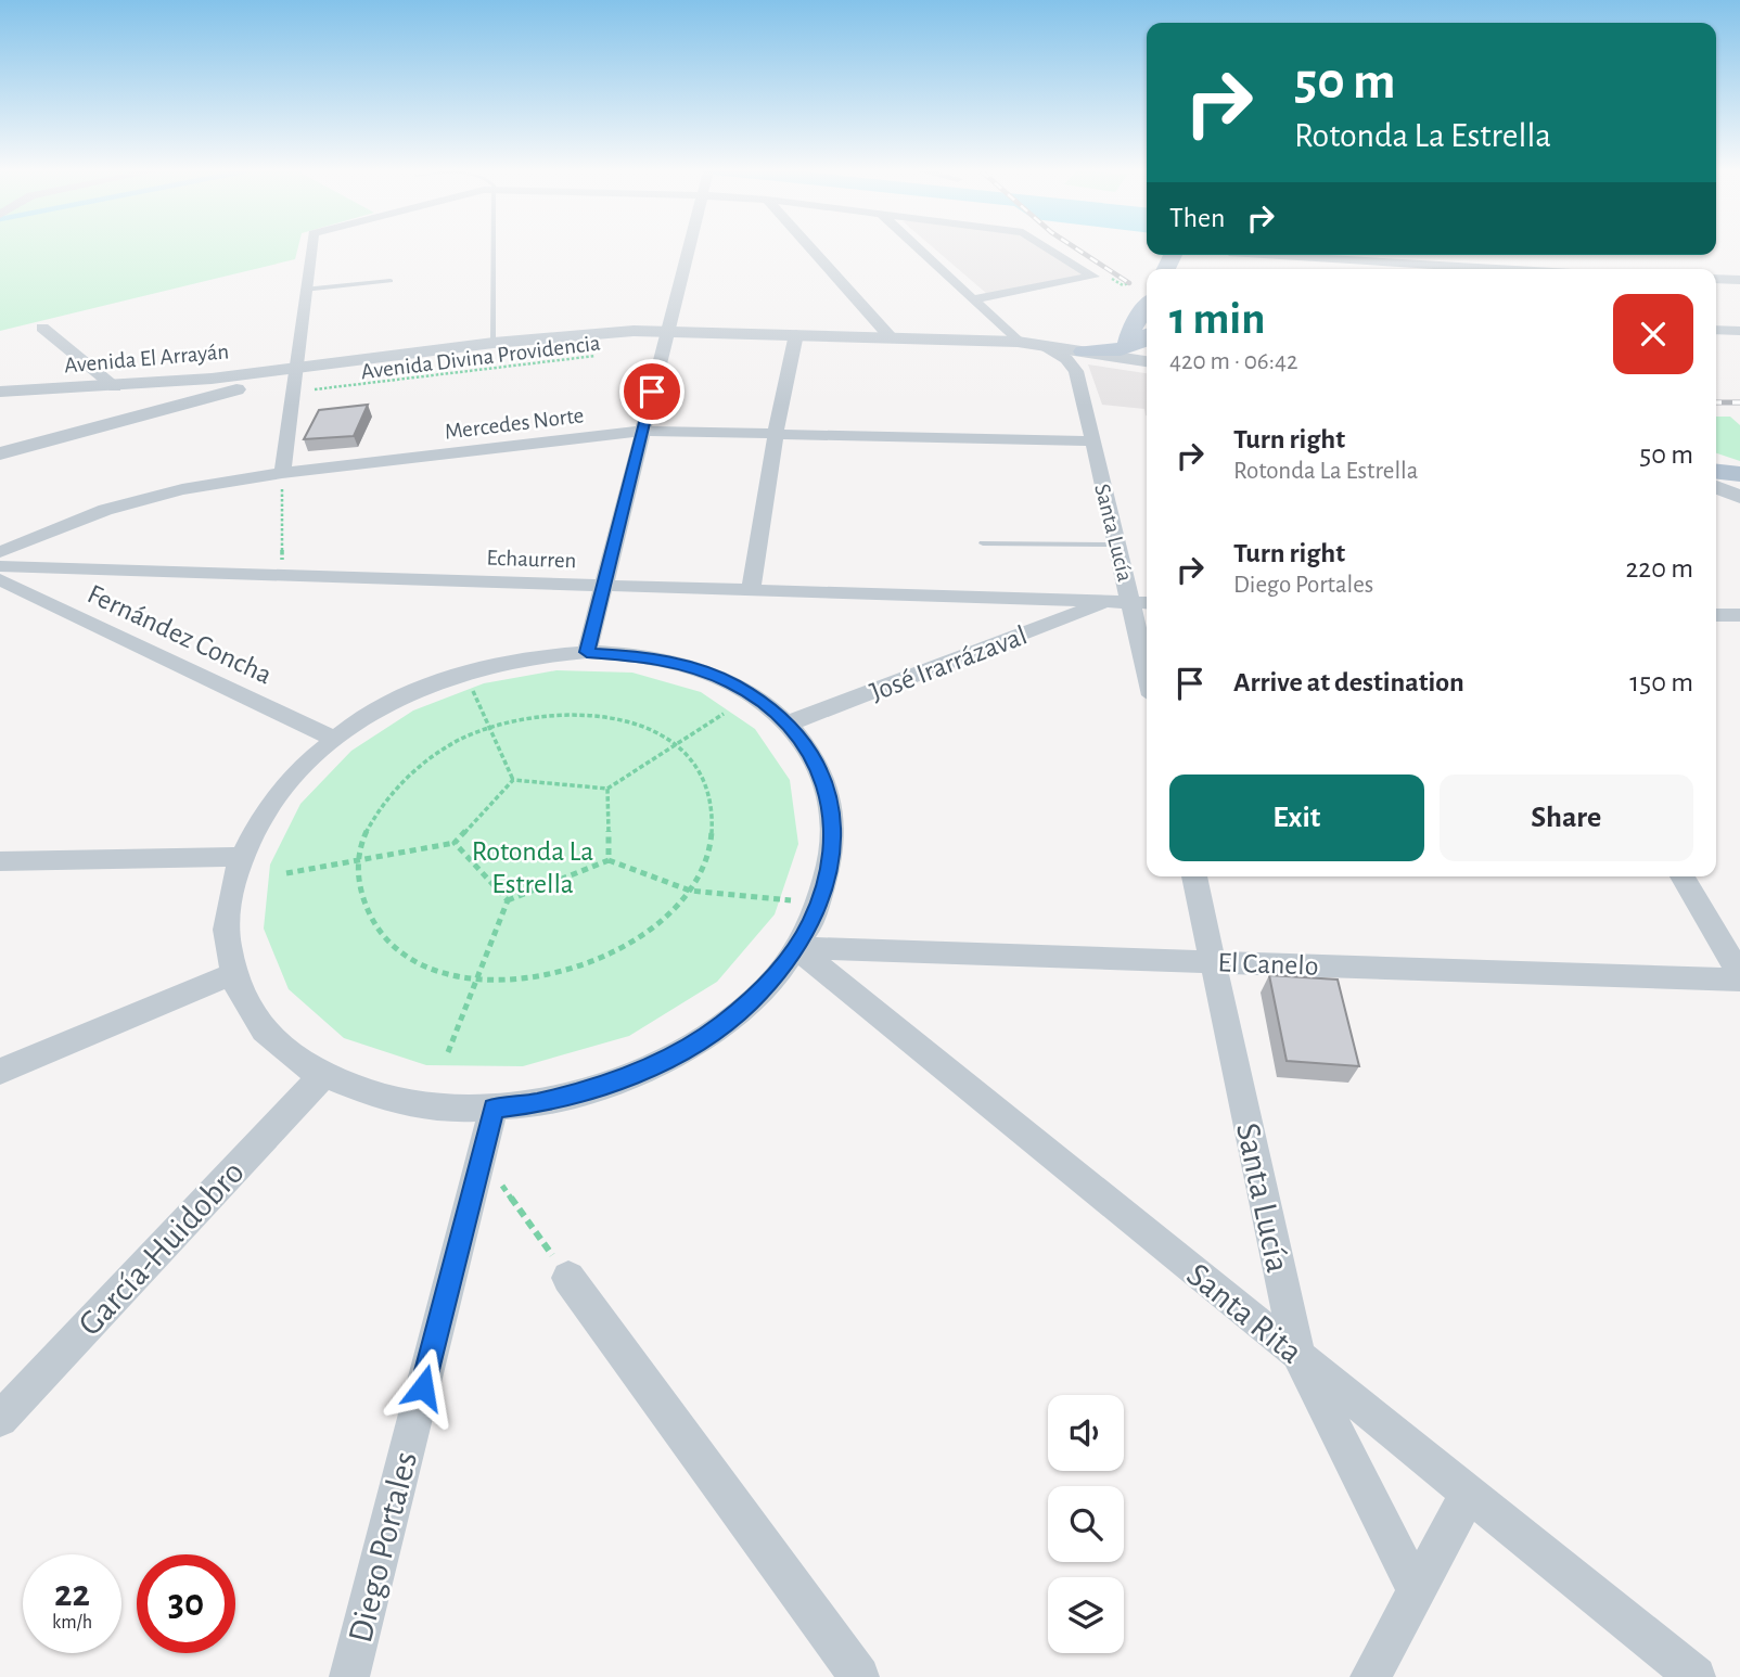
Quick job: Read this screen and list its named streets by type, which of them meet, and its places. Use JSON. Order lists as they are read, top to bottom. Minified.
{"streets":{"main road":["Avenida Divina Providencia"],"street":["Avenida El Arrayán","Mercedes Norte","Santa Lucía","Echaurren","Fernández Concha","José Irarrázaval","El Canelo","García-Huidobro","Santa Rita","Diego Portales"]},"crossings":[["Avenida Divina Providencia","Avenida El Arrayán"],["Avenida Divina Providencia","Santa Lucía"],["Mercedes Norte","Santa Lucía"],["Santa Lucía","Echaurren"],["Santa Lucía","José Irarrázaval"],["Santa Lucía","El Canelo"],["Santa Lucía","Santa Rita"],["Echaurren","José Irarrázaval"],["El Canelo","Santa Rita"]],"parks":["Rotonda La Estrella"],"page":{"turn":["50 m","Rotonda La Estrella"],"then":"Then","heading":["1 min","420 m · 06:42"],"list":[{"name":"Turn right","note":"Rotonda La Estrella","value":"50 m"},{"name":"Turn right","note":"Diego Portales","value":"220 m"},{"name":"Arrive at destination","value":"150 m"}],"buttons":["Exit","Share"],"speed":"22 km/h","limit":"30"}}
